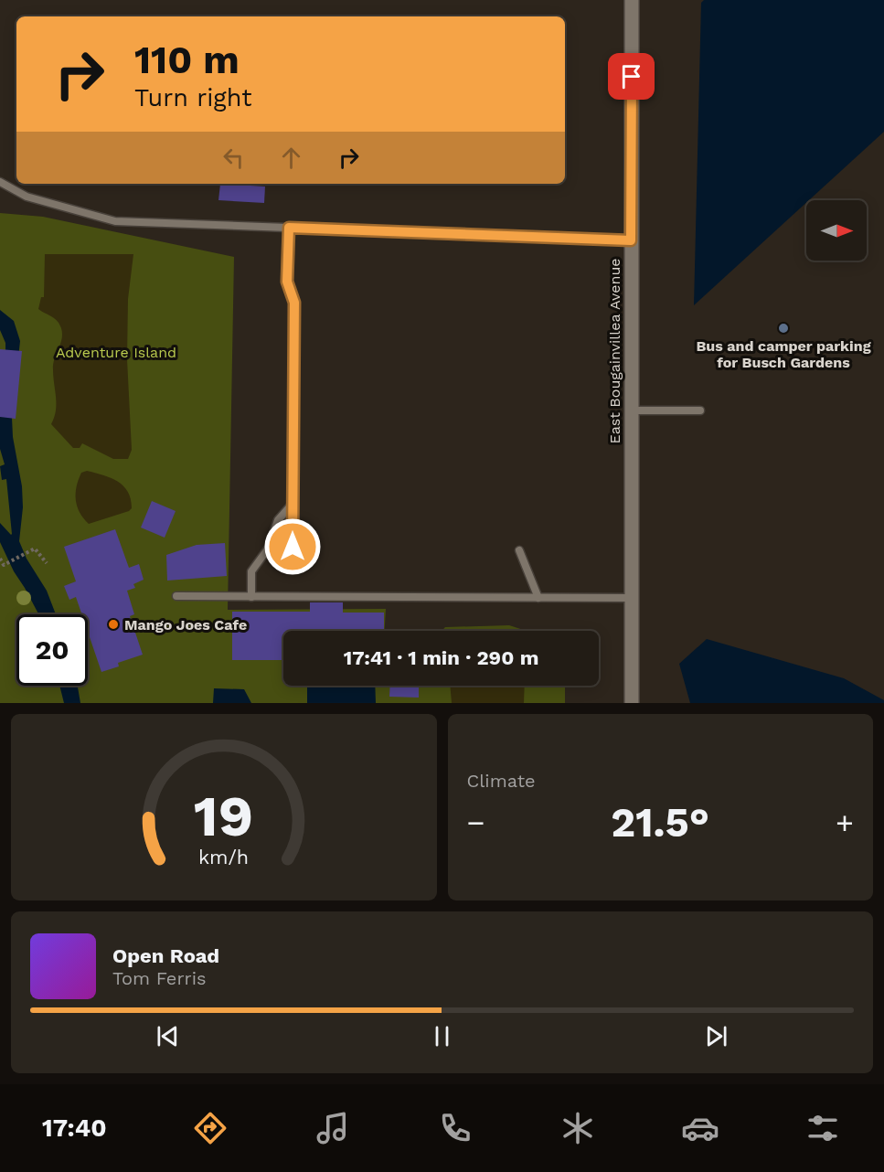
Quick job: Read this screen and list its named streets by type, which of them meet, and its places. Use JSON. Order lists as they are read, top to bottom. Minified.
{"streets":{"street":["East Bougainvillea Avenue"]},"parks":["Adventure Island"],"places":["Bus and camper parking for Busch Gardens","Mango Joes Cafe"],"north":"right","page":{"turn":["110 m","Turn right"],"limit":"20","trip":"17:41 · 1 min · 290 m","tile":"Climate","heat":["−","21.5°","+"],"song":["Open Road","Tom Ferris"],"tabs":"17:40","gauge":["19","km/h"]}}
